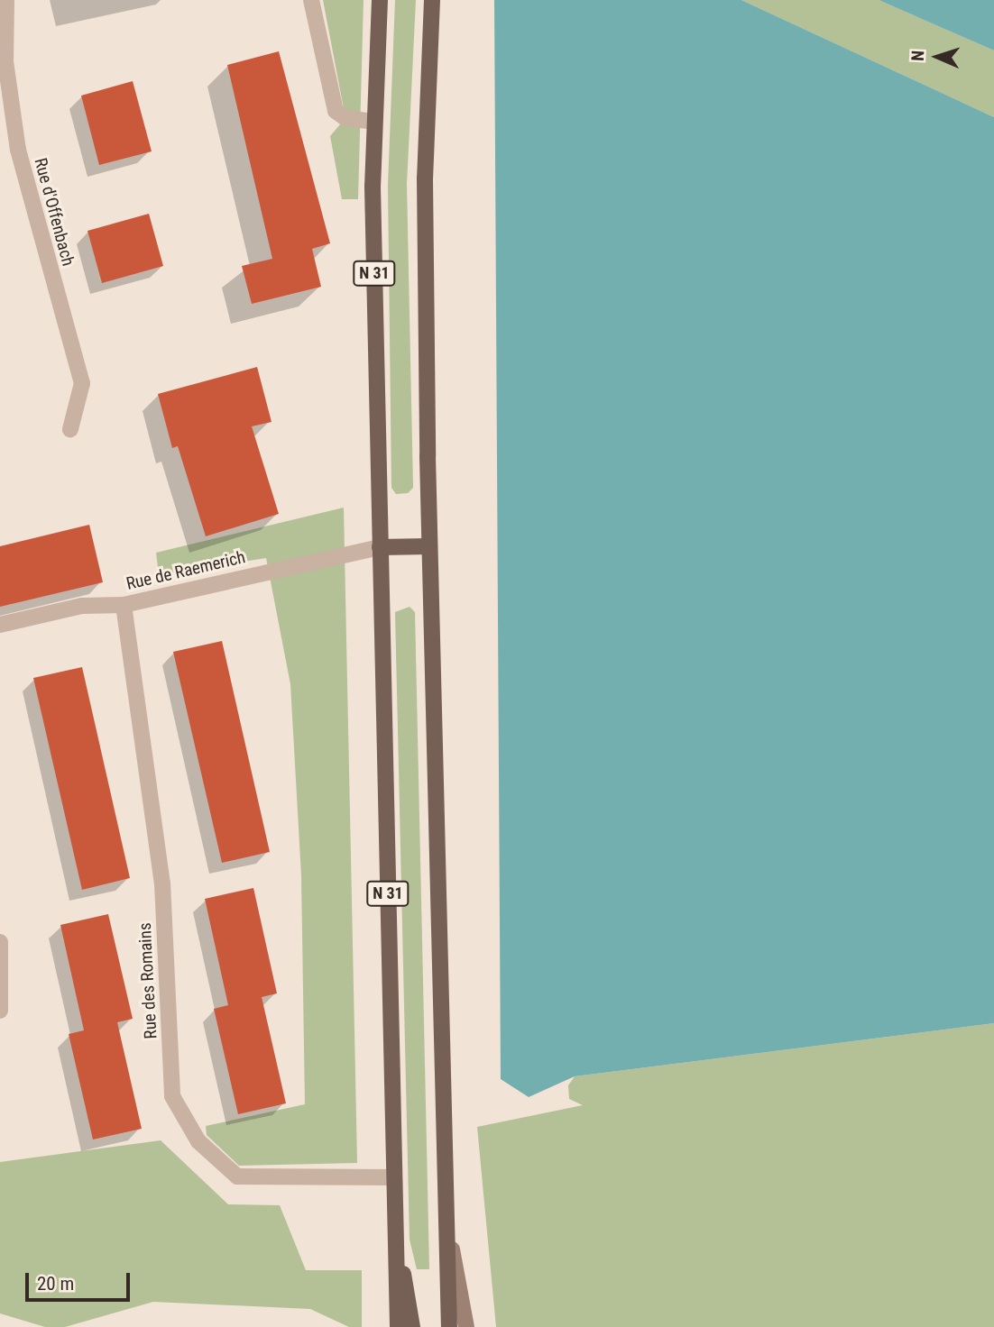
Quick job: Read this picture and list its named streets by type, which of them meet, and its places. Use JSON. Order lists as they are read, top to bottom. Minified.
{"streets":{"main road":["N 31"],"street":["Rue d'Offenbach","Rue de Raemerich","Rue des Romains"]},"crossings":[["N 31","Rue de Raemerich"],["N 31","Rue des Romains"],["Rue de Raemerich","Rue des Romains"]],"scale_bar":"20 m","north":"left"}
